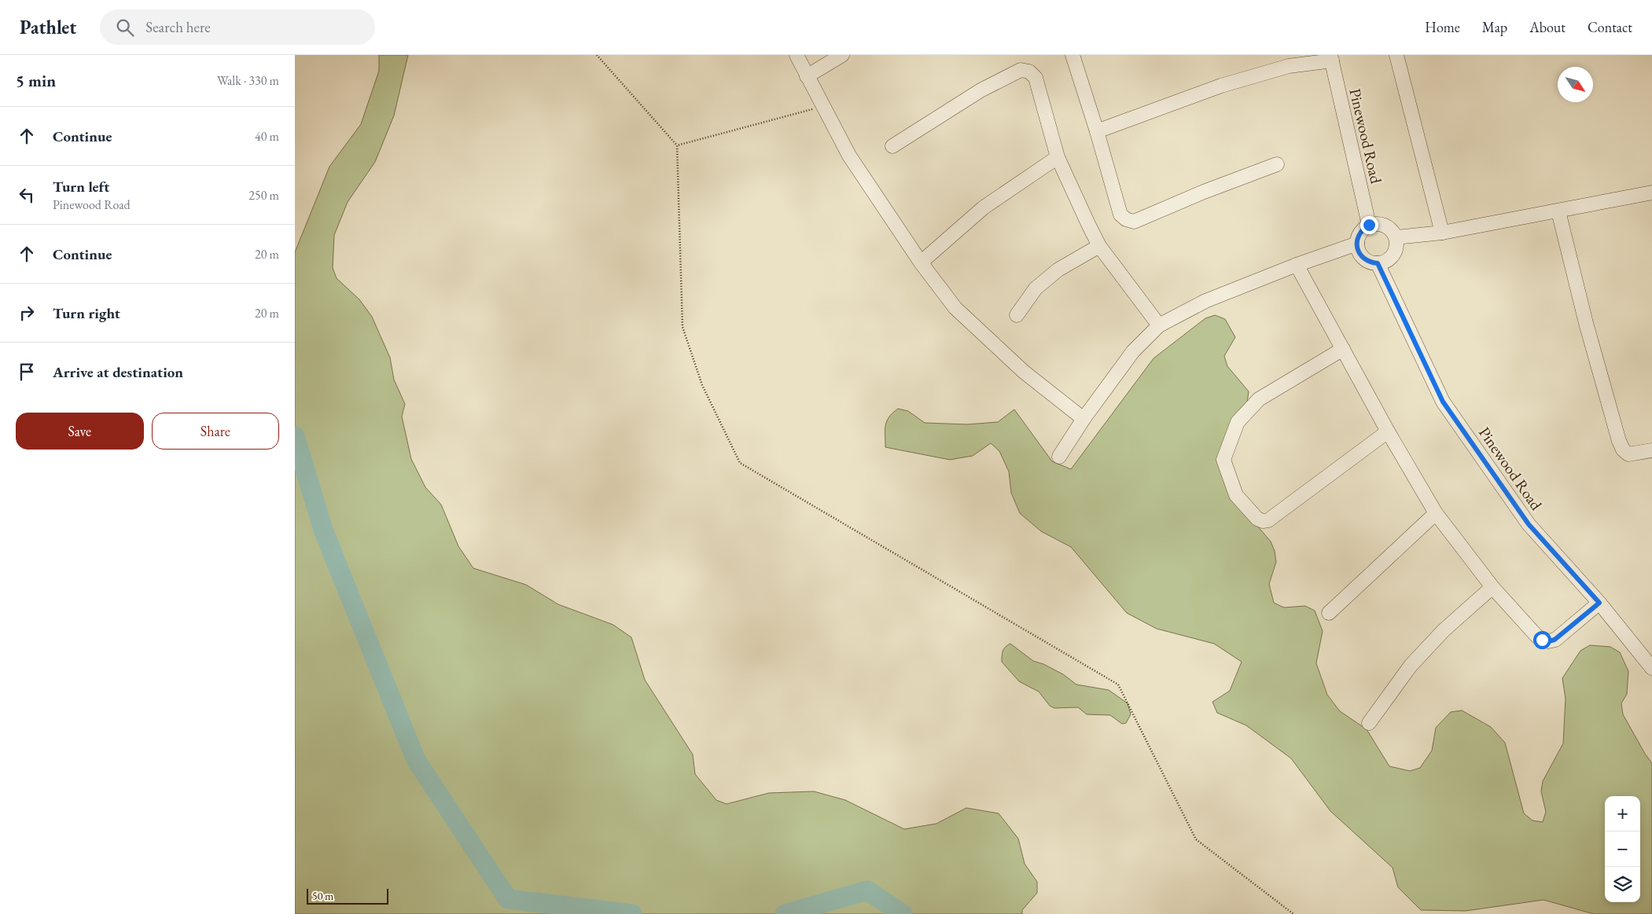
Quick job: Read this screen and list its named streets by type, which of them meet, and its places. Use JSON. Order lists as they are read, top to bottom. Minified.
{"streets":{"street":["Pinewood Road"]},"scale_bar":"50 m","north":"bottom right","page":{"header":"Pathlet","search":"Search here","nav":["Home","Map","About","Contact"],"heading":["5 min","Walk · 330 m"],"list":[["Continue","40 m"],["Turn left","Pinewood Road","250 m"],["Continue","20 m"],["Turn right","20 m"],"Arrive at destination"],"buttons":["Save","Share"],"map_buttons":["+","−"],"scale":"50 m"}}
